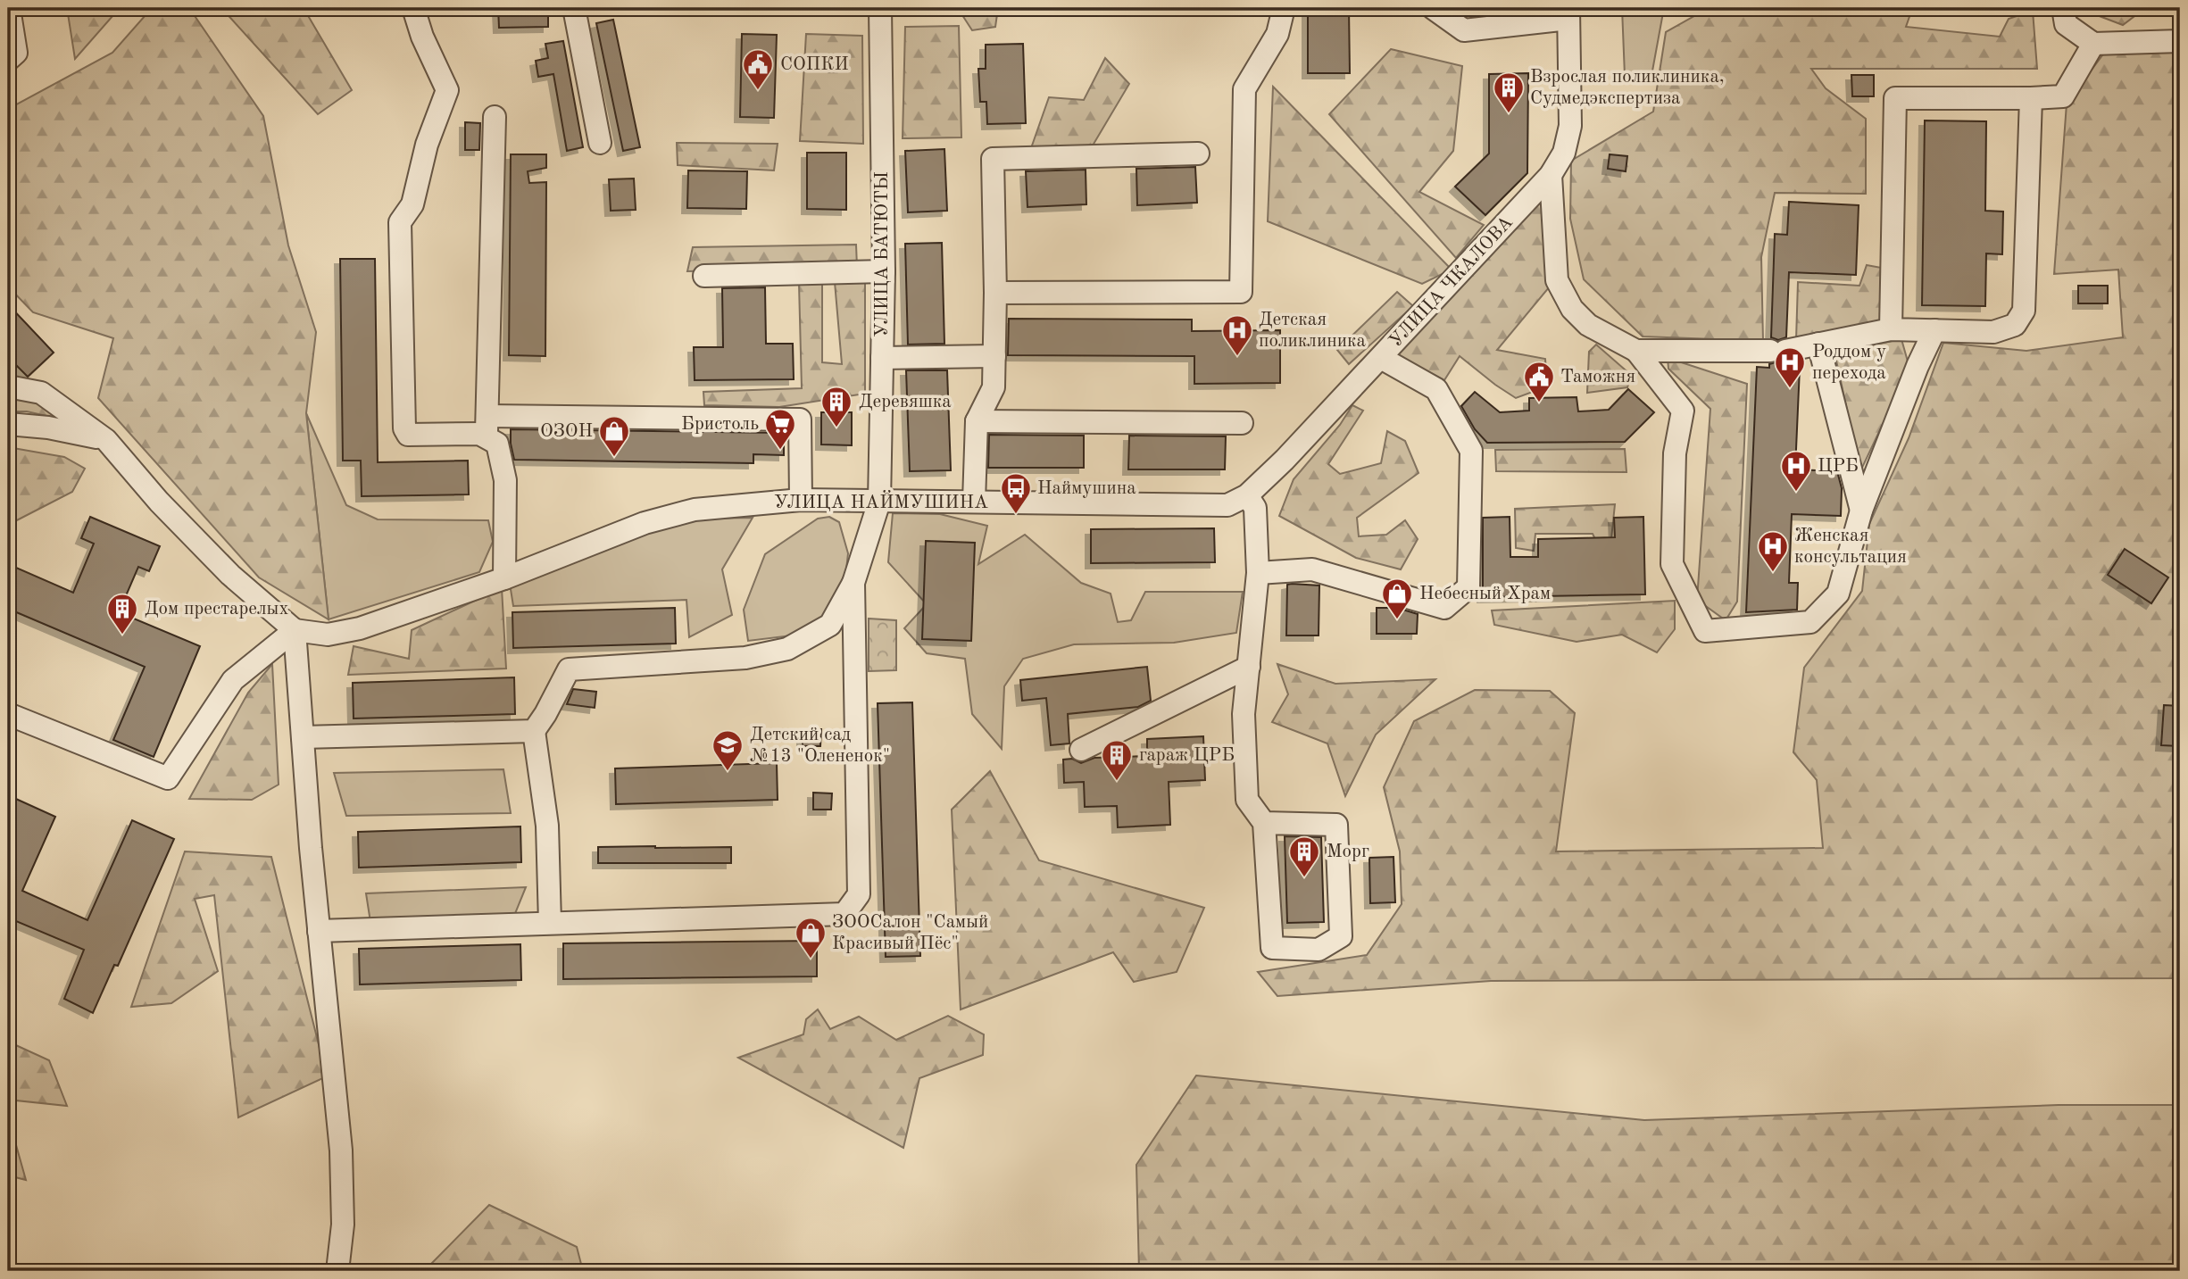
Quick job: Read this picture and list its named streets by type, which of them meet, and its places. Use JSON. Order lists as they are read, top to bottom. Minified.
{"streets":{"street":["УЛИЦА БАТЮТЫ","УЛИЦА ЧКАЛОВА","УЛИЦА НАЙМУШИНА"]},"crossings":[["УЛИЦА БАТЮТЫ","УЛИЦА НАЙМУШИНА"],["УЛИЦА ЧКАЛОВА","УЛИЦА НАЙМУШИНА"]],"places":{"public building":["СОПКИ","Таможня"],"building":["Взрослая поликлиника, Судмедэкспертиза","Деревяшка","Дом престарелых","гараж ЦРБ","Морг"],"hospital":["Детская поликлиника","Роддом у перехода","ЦРБ","Женская консультация"],"supermarket":["Бристоль"],"shop":["ОЗОН","Небесный Храм","ЗООСалон \"Самый Красивый Пёс\""],"bus stop":["Наймушина"],"school or university":["Детский сад №13 \"Олененок\""]}}
